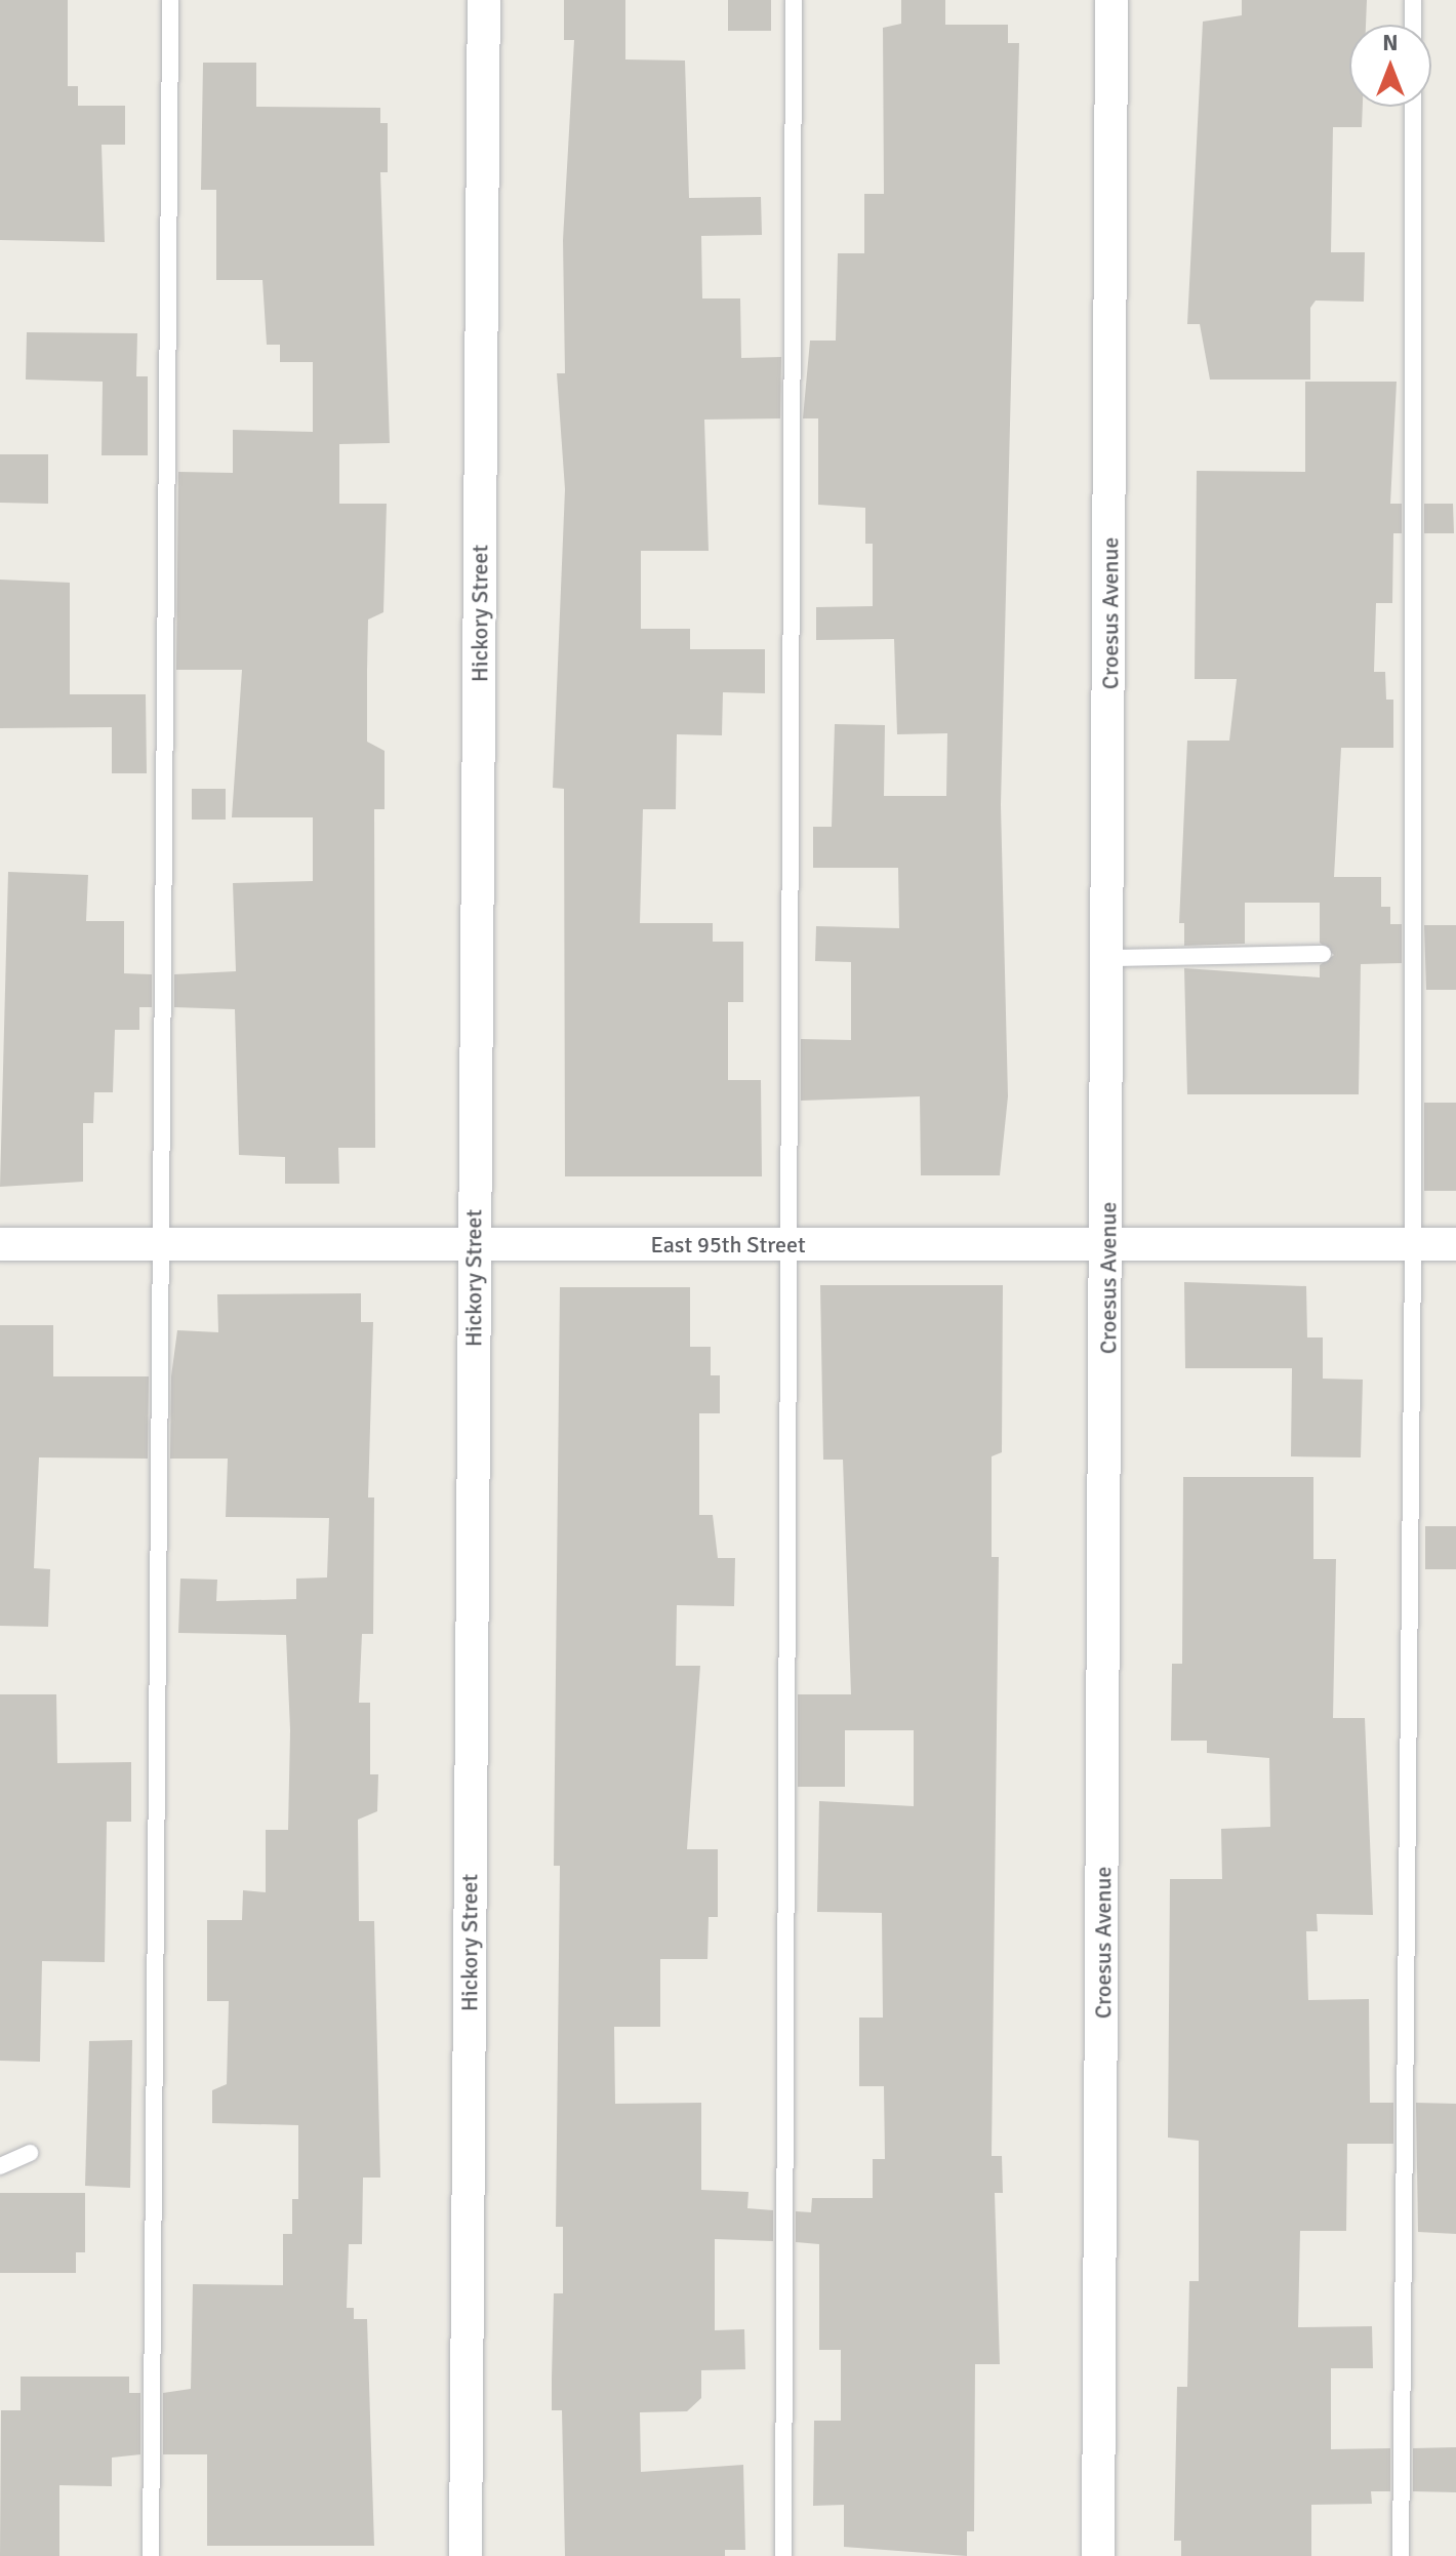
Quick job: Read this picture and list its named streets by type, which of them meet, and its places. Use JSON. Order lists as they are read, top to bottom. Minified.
{"streets":{"street":["Hickory Street","Croesus Avenue","East 95th Street"]},"crossings":[["Hickory Street","East 95th Street"],["Croesus Avenue","East 95th Street"]],"north":"top"}
